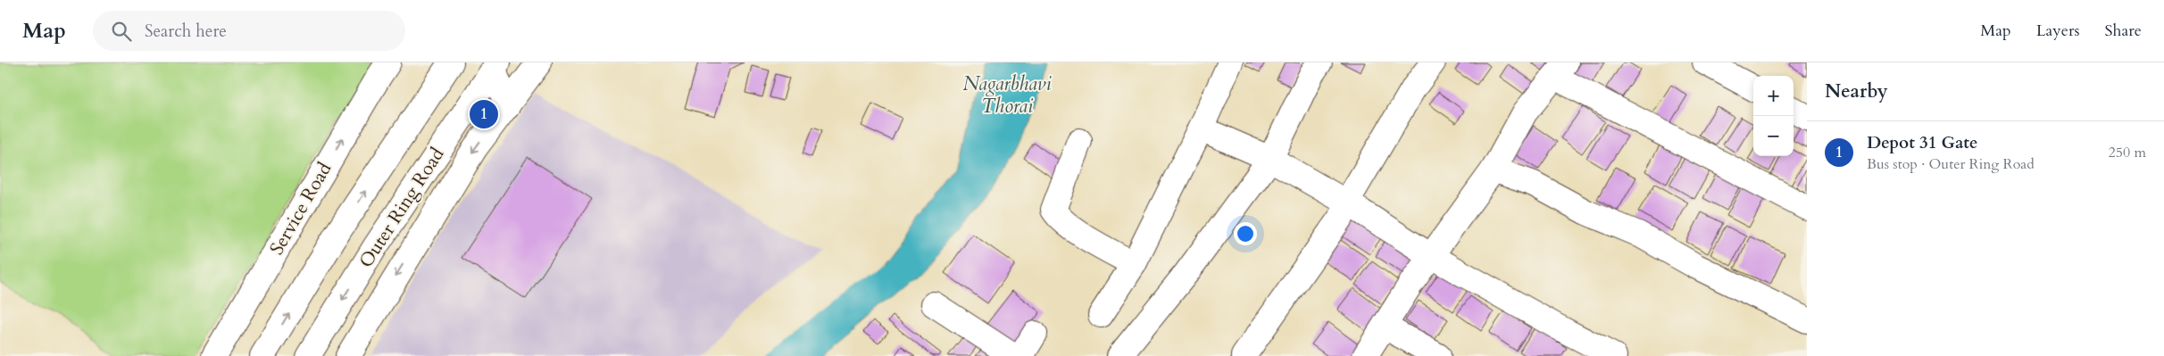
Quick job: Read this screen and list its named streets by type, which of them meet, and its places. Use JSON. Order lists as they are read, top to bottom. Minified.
{"streets":{"main road":["Outer Ring Road","Service Road"]},"water":["Nagarbhavi Thorai"],"page":{"header":"Map","search":"Search here","nav":["Map","Layers","Share"],"heading":"Nearby","map_buttons":["+","−"],"pins":"1","list":[{"mark":"1","name":"Depot 31 Gate","note":"Bus stop · Outer Ring Road","value":"250 m"}]}}
